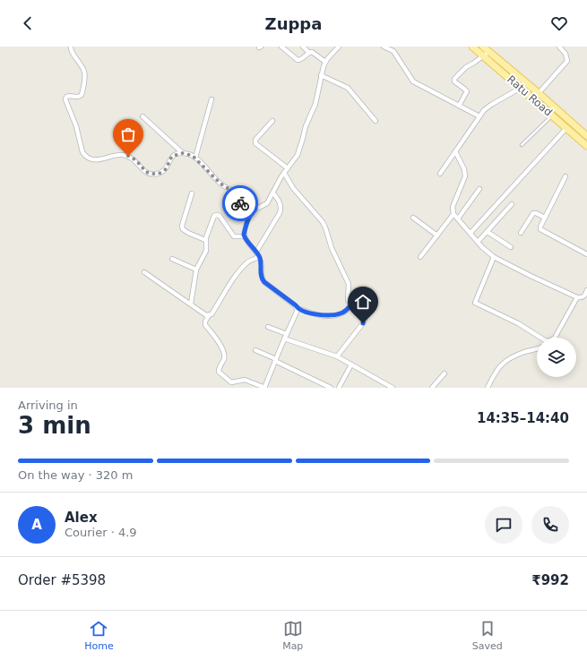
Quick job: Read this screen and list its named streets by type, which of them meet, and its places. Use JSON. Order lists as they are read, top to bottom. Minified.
{"streets":{"main road":["Ratu Road"]},"page":{"header":"Zuppa","heading":["3 min","Arriving in","14:35–14:40"],"panel":["Alex","Courier · 4.9","Order #5398","₹992"],"bar":"On the way · 320 m","round":"A","tabs":["Home","Map","Saved"]}}
